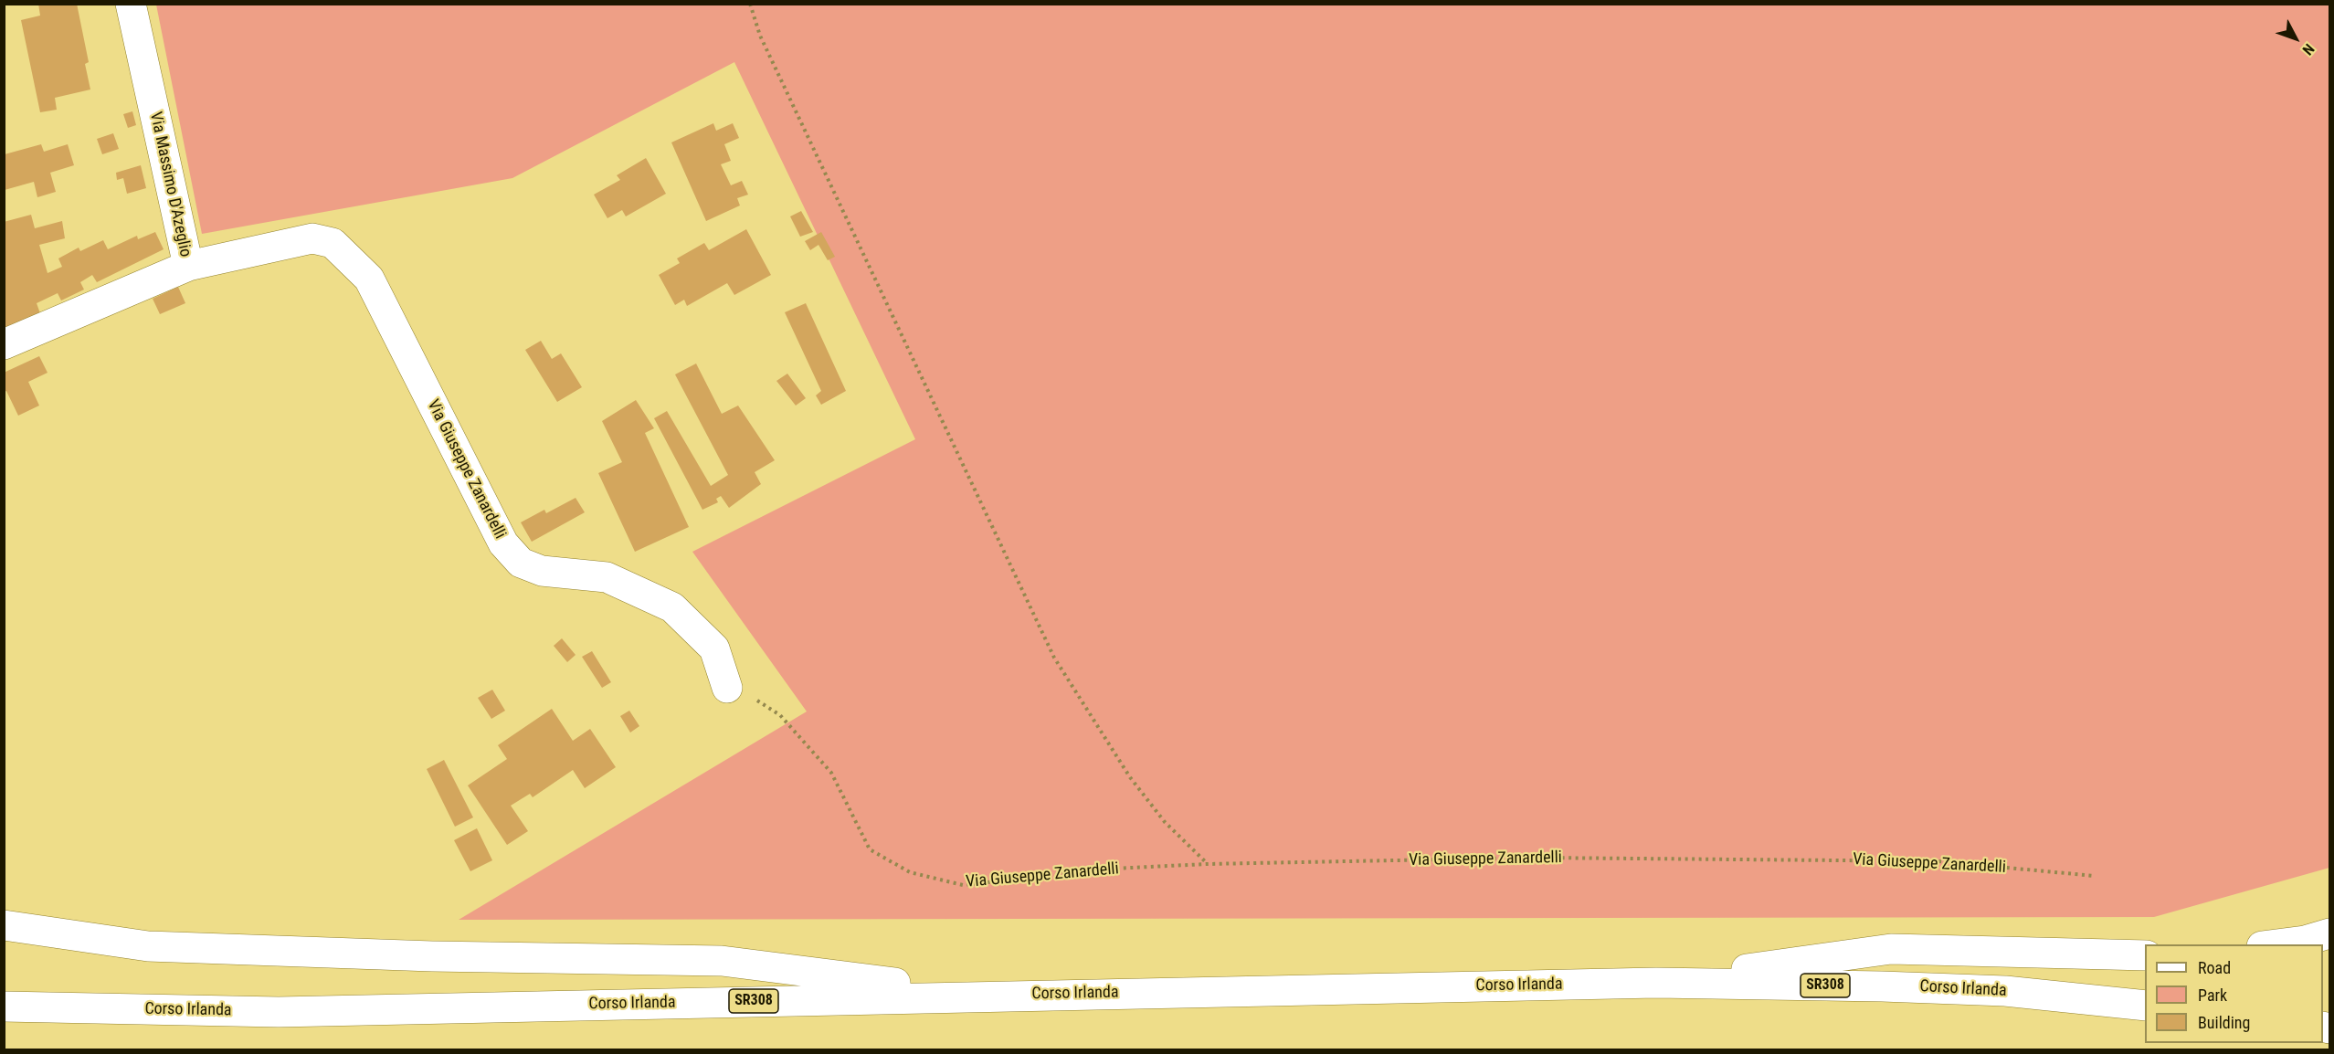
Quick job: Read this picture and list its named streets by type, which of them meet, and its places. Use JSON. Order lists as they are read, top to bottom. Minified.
{"streets":{"main road":["Via Massimo D'Azeglio","Via Giuseppe Zanardelli","Corso Irlanda","SR308"]},"crossings":[["Via Massimo D'Azeglio","Via Giuseppe Zanardelli"],["Corso Irlanda","SR308"]],"legend":["Road","Park","Building"],"north":"bottom right"}
